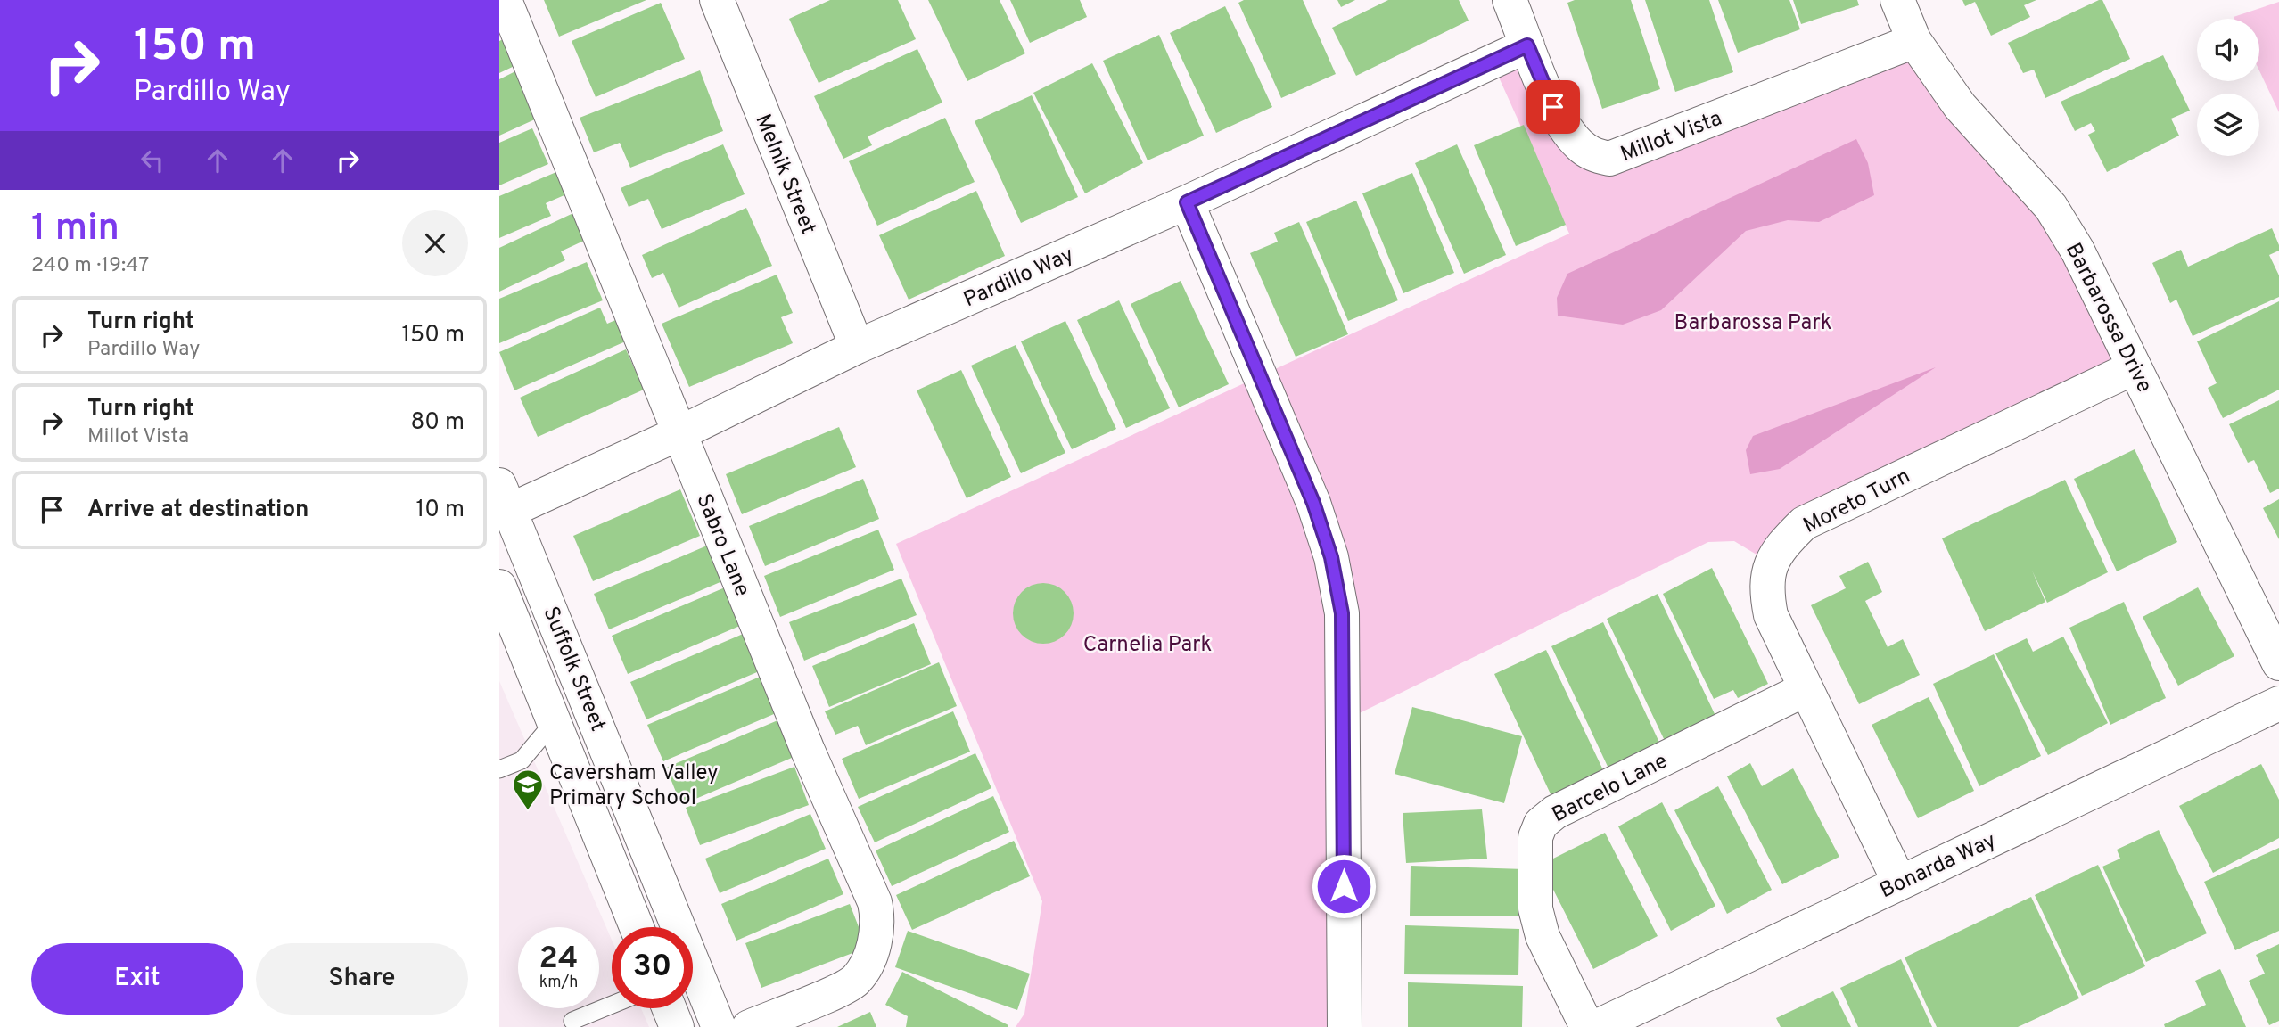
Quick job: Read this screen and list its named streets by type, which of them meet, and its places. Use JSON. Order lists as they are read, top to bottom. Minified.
{"streets":{"street":["Millot Vista","Melnik Street","Pardillo Way","Barbarossa Drive","Moreto Turn","Sabro Lane","Suffolk Street","Barcelo Lane","Bonarda Way"]},"crossings":[["Millot Vista","Pardillo Way"],["Millot Vista","Barbarossa Drive"],["Melnik Street","Pardillo Way"],["Pardillo Way","Sabro Lane"],["Pardillo Way","Suffolk Street"],["Barbarossa Drive","Moreto Turn"],["Moreto Turn","Barcelo Lane"],["Moreto Turn","Bonarda Way"]],"parks":["Barbarossa Park","Carnelia Park"],"places":{"school or university":["Caversham Valley Primary School"]},"page":{"turn":["150 m","Pardillo Way"],"heading":["1 min","240 m · 19:47"],"list":[{"name":"Turn right","note":"Pardillo Way","value":"150 m"},{"name":"Turn right","note":"Millot Vista","value":"80 m"},{"name":"Arrive at destination","value":"10 m"}],"speed":"24 km/h","limit":"30","buttons":["Exit","Share"]}}
